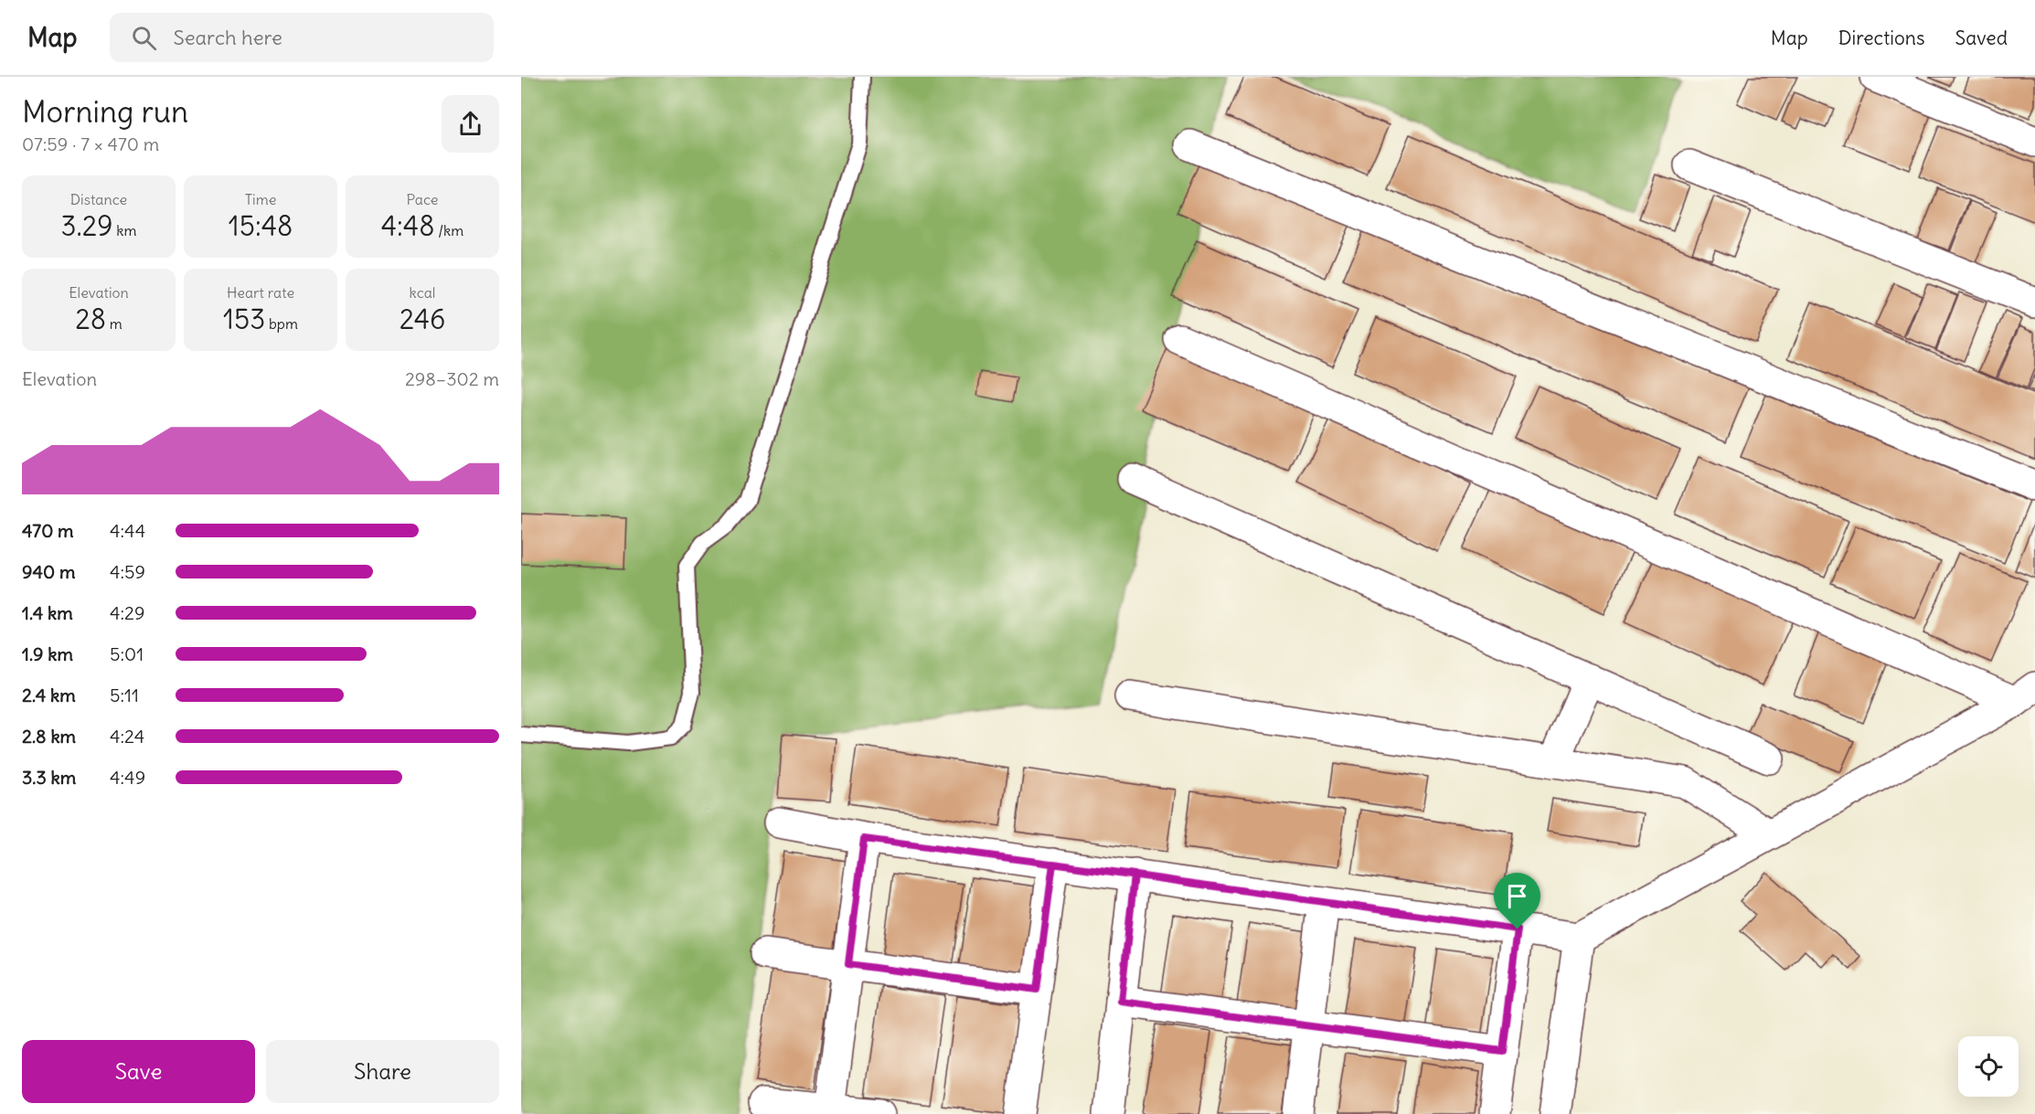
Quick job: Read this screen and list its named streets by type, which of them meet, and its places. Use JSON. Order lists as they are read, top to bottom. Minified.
{"page":{"header":"Map","search":"Search here","nav":["Map","Directions","Saved"],"heading":["Morning run","07:59 · 7 × 470 m"],"stats":[["Distance","3.29 km"],["Time","15:48"],["Pace","4:48 /km"],["Elevation","28 m"],["Heart rate","153 bpm"],["kcal","246"]],"chart":["Elevation","298–302 m"],"list":[{"name":"470 m","note":"4:44"},{"name":"940 m","note":"4:59"},{"name":"1.4 km","note":"4:29"},{"name":"1.9 km","note":"5:01"},{"name":"2.4 km","note":"5:11"},{"name":"2.8 km","note":"4:24"},{"name":"3.3 km","note":"4:49"}],"buttons":["Save","Share"]}}
